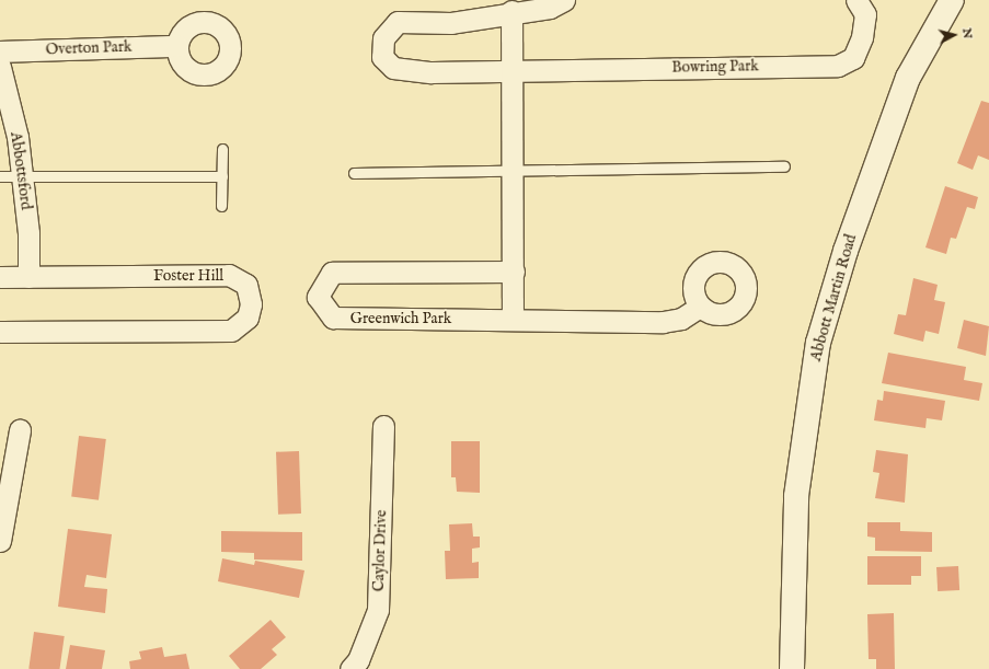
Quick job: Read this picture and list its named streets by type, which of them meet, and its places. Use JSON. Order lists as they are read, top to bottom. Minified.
{"streets":{"main road":["Abbott Martin Road"],"street":["Overton Park","Bowring Park","Abbottsford","Foster Hill","Greenwich Park","Caylor Drive"]},"crossings":[["Abbottsford","Foster Hill"]],"north":"right"}
